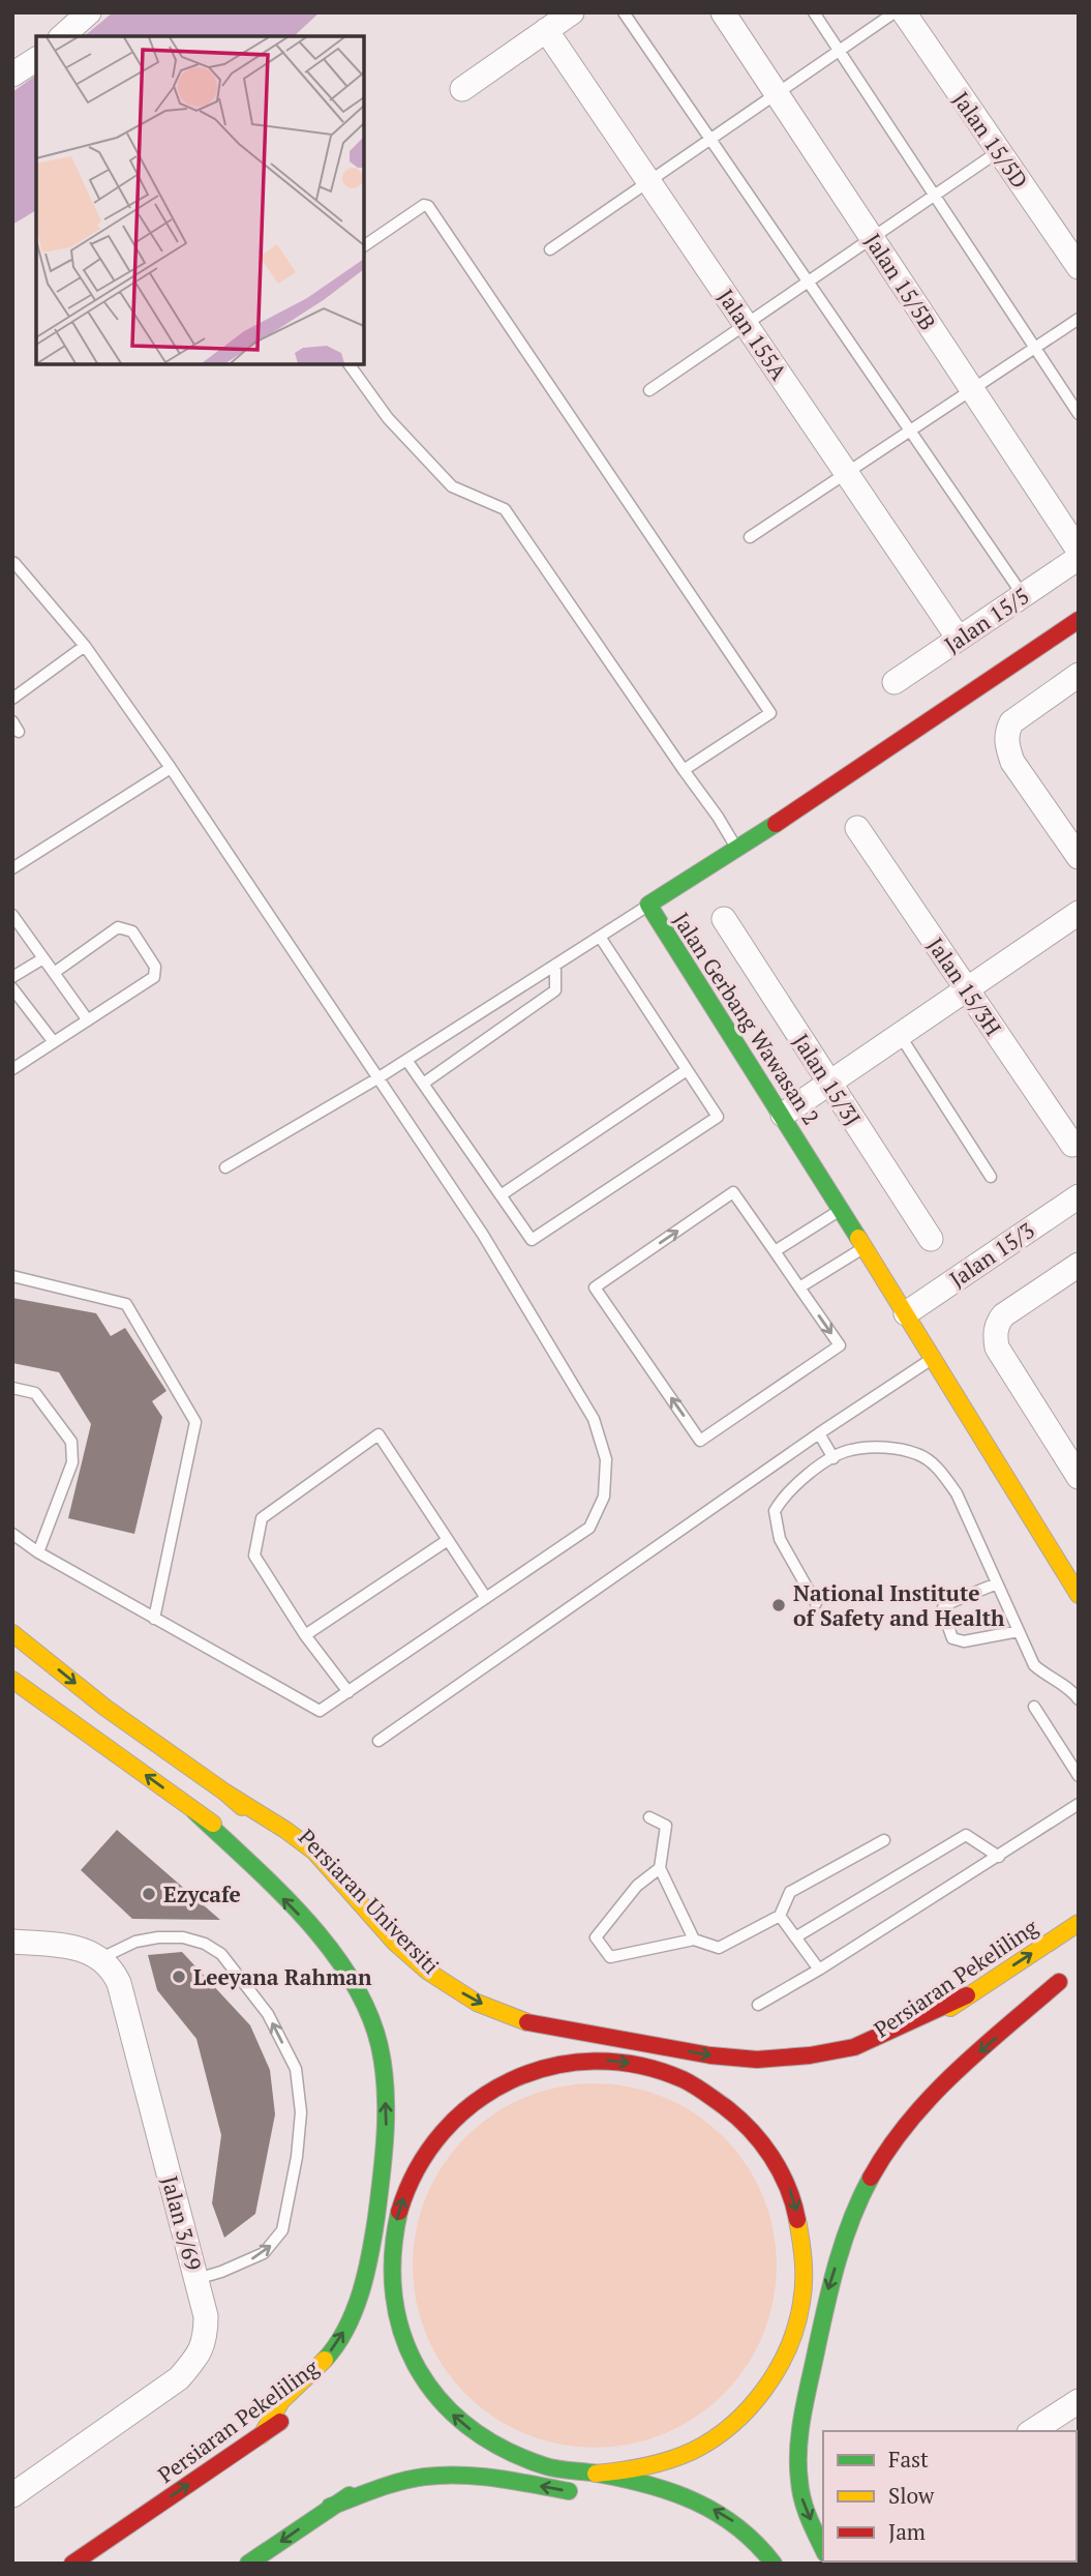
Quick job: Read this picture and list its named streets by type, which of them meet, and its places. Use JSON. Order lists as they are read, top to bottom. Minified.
{"streets":{"main road":["Jalan Gerbang Wawasan 2","Persiaran Universiti","Persiaran Pekeliling"],"street":["Jalan 15/5D","Jalan 15/5B","Jalan 155A","Jalan 15/5","Jalan 15/3H","Jalan 15/3J","Jalan 15/3","Jalan 3/69"]},"crossings":[["Jalan 155A","Jalan 15/5"],["Jalan Gerbang Wawasan 2","Jalan 15/3"]],"one_way":["Persiaran Pekeliling"],"places":["National Institute of Safety and Health","Ezycafe","Leeyana Rahman"],"legend":["Fast","Slow","Jam"]}
